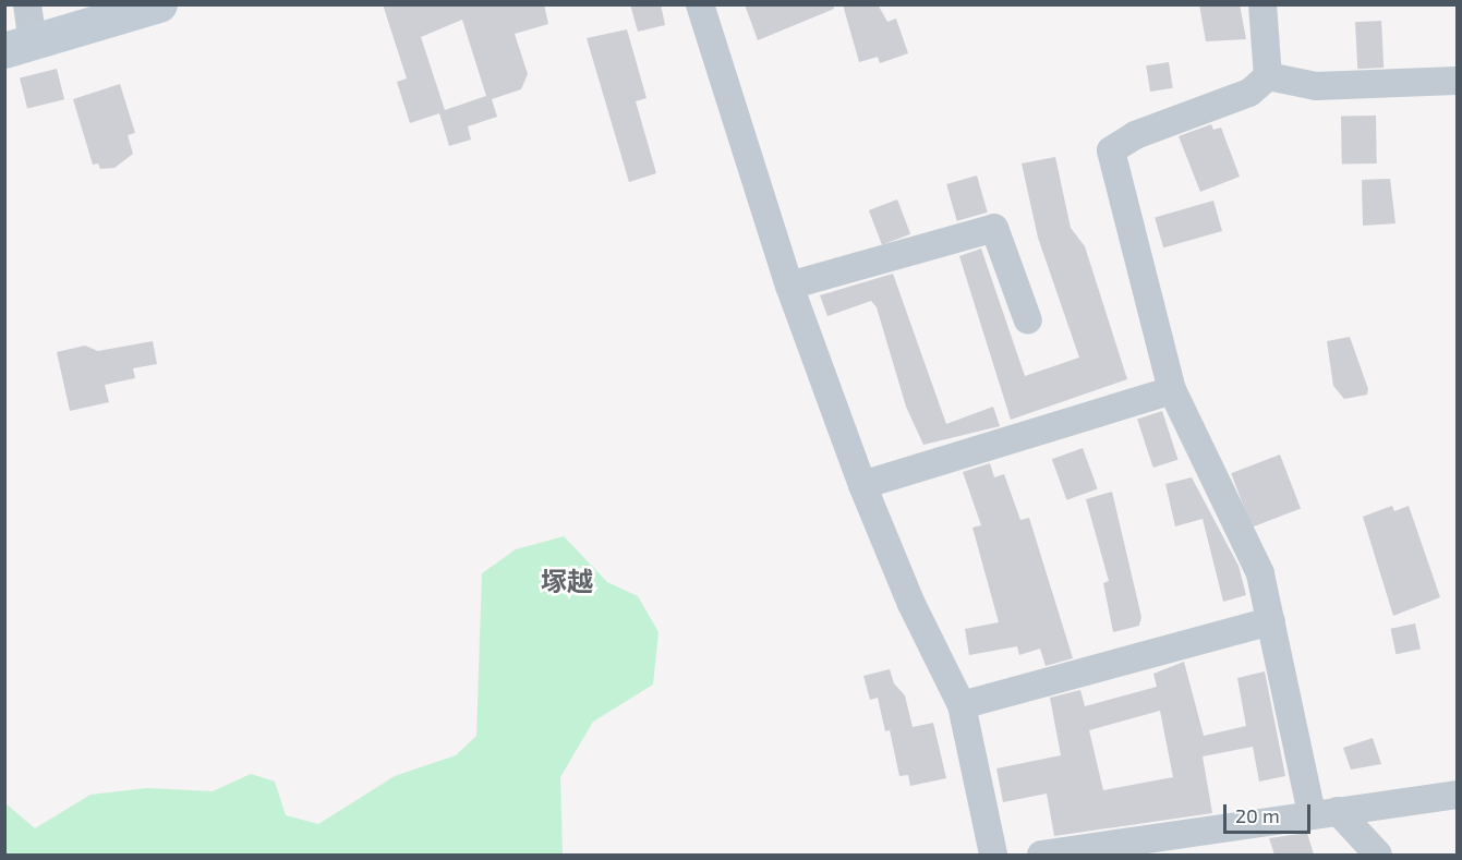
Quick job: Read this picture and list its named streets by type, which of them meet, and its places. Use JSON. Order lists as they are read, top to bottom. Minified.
{"districts":["塚越"],"scale_bar":"20 m"}
